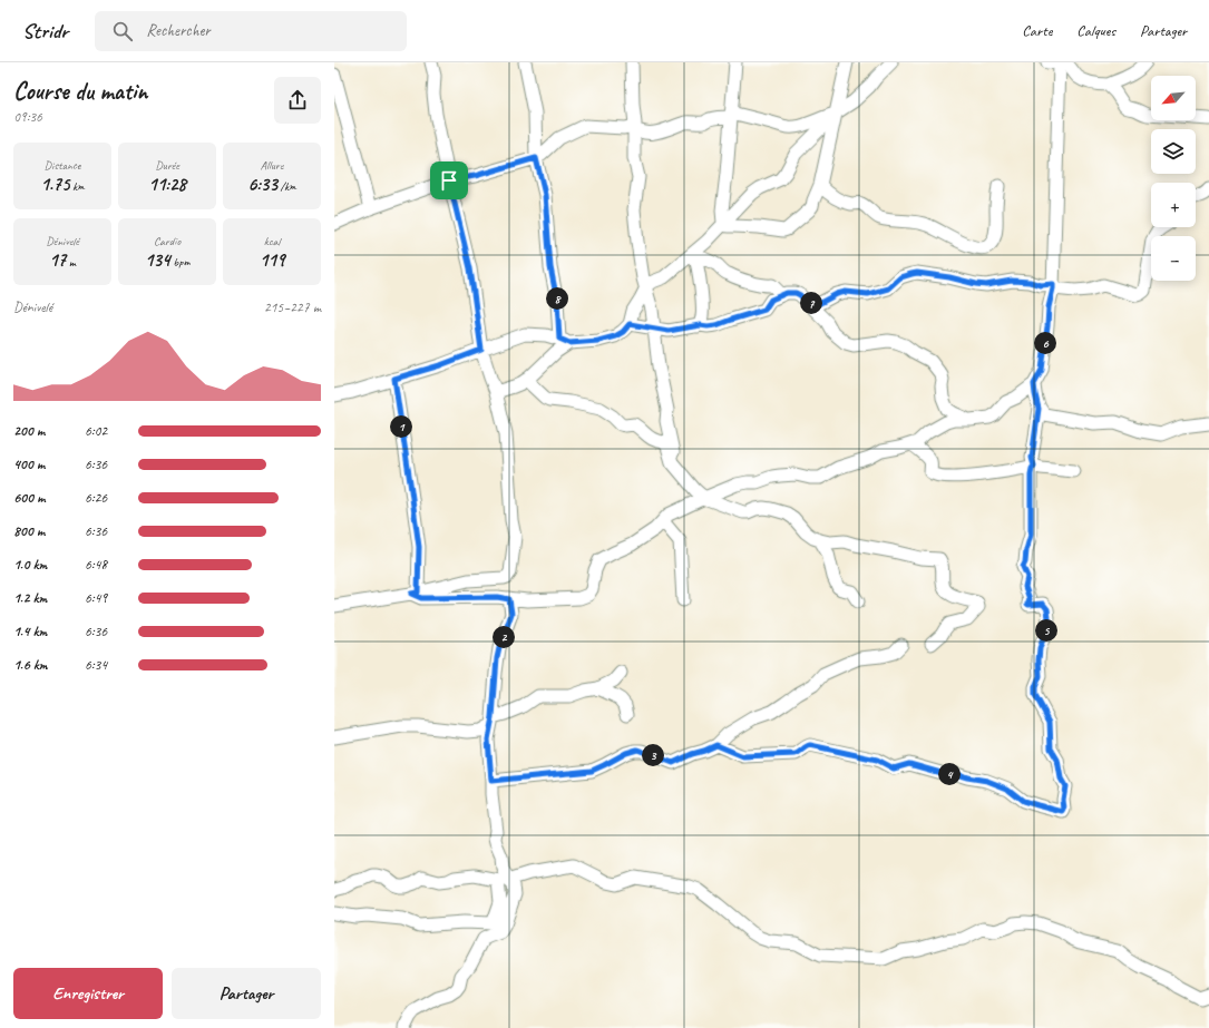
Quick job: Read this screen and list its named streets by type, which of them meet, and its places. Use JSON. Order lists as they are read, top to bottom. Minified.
{"north":"bottom left","page":{"header":"Stridr","search":"Rechercher","nav":["Carte","Calques","Partager"],"heading":["Course du matin","09:36"],"map_buttons":["+","−"],"stats":[["Distance","1.75 km"],["Durée","11:28"],["Allure","6:33 /km"],["Dénivelé","17 m"],["Cardio","134 bpm"],["kcal","119"]],"pins":["8","7","6","1","5","2","3","4"],"chart":["Dénivelé","215–227 m"],"list":[{"name":"200 m","note":"6:02"},{"name":"400 m","note":"6:36"},{"name":"600 m","note":"6:26"},{"name":"800 m","note":"6:36"},{"name":"1.0 km","note":"6:48"},{"name":"1.2 km","note":"6:49"},{"name":"1.4 km","note":"6:36"},{"name":"1.6 km","note":"6:34"}],"buttons":["Enregistrer","Partager"]}}
